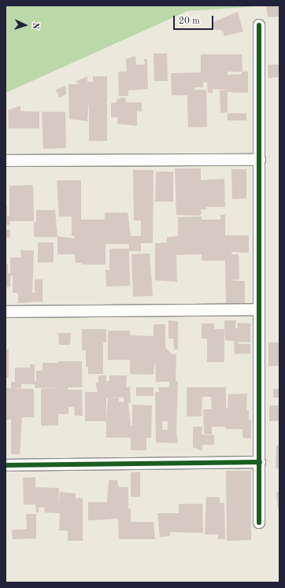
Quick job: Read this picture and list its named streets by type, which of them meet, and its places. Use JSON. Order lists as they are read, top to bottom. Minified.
{"scale_bar":"20 m","north":"right"}
